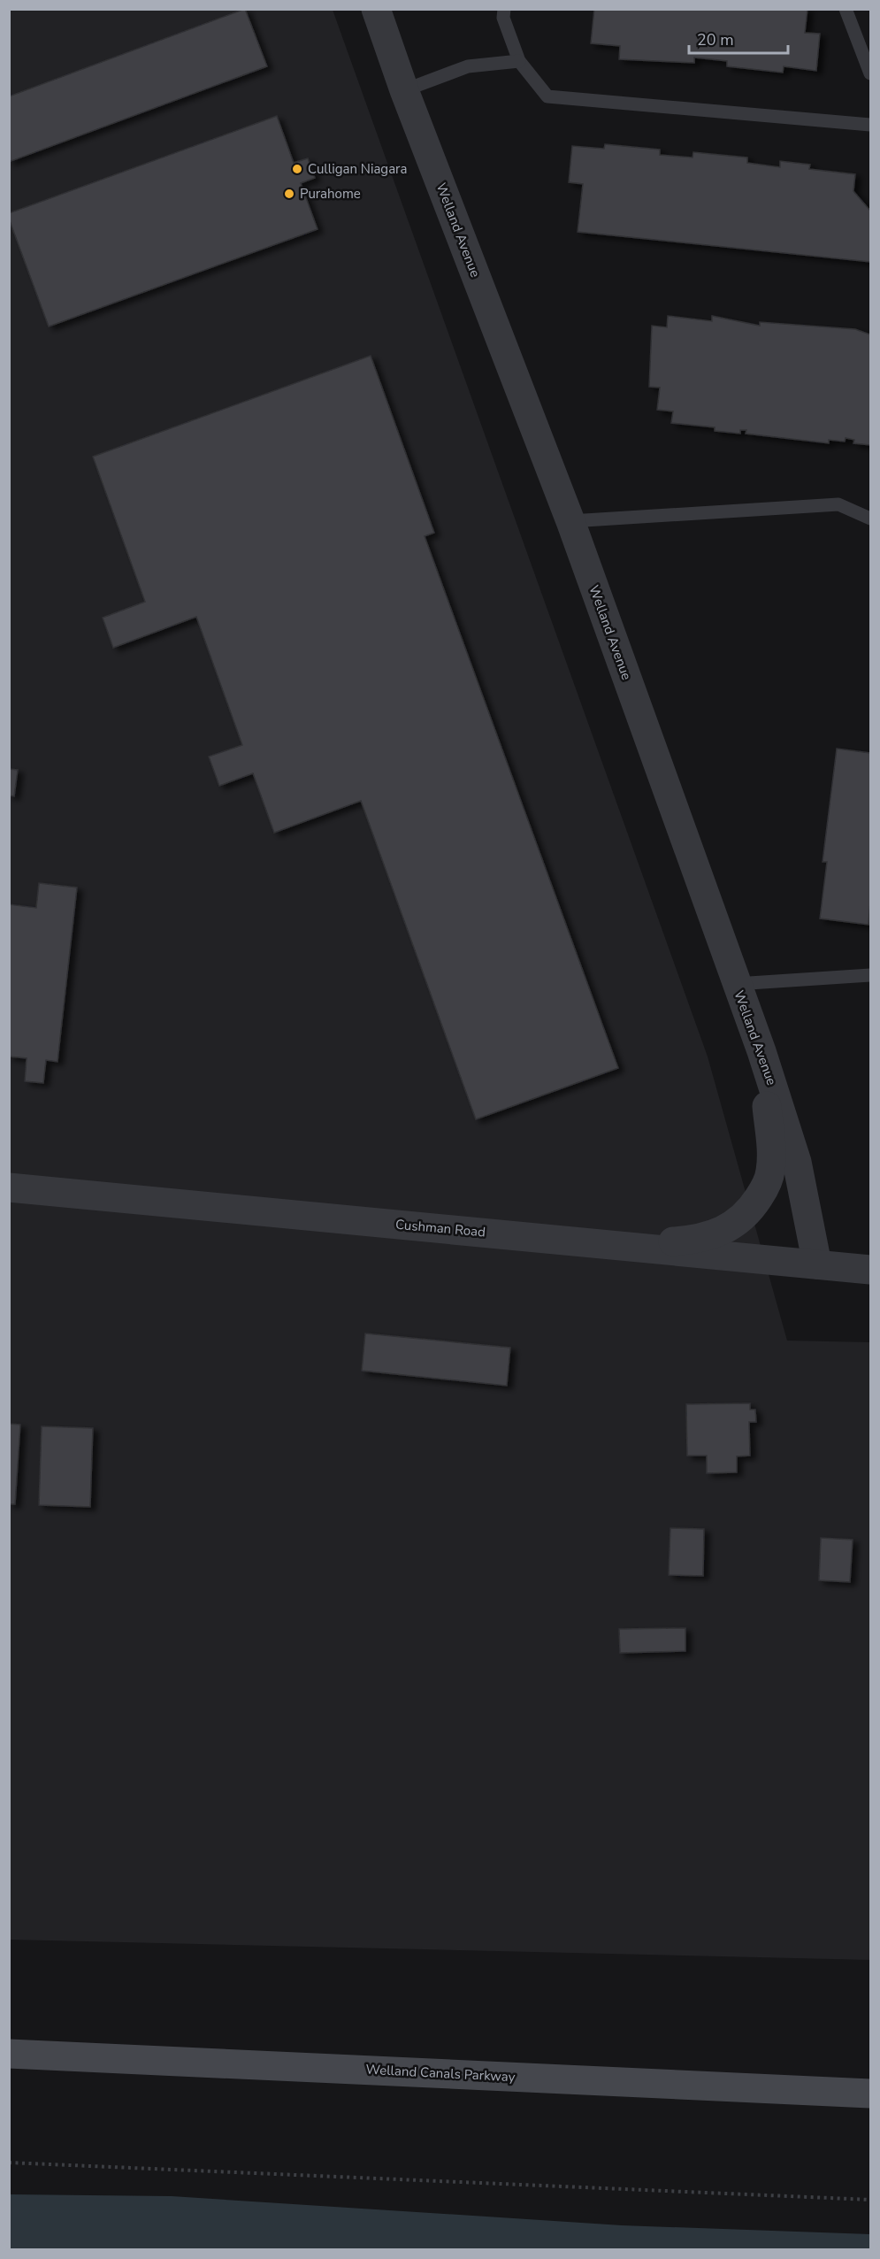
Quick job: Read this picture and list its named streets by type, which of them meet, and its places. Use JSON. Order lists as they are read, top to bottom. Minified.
{"streets":{"main road":["Welland Canals Parkway"],"street":["Welland Avenue","Cushman Road"]},"crossings":[["Welland Avenue","Cushman Road"]],"places":["Culligan Niagara","Purahome"],"scale_bar":"20 m"}
